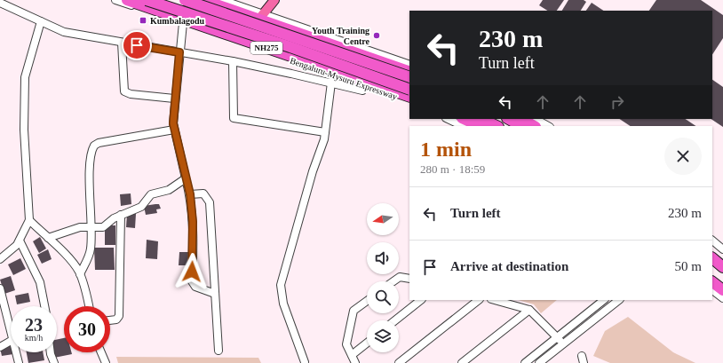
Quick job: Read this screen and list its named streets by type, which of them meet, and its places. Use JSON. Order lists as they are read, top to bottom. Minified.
{"streets":{"highway":["NH275","Bengaluru-Mysuru Expressway"]},"places":{"transit":["Kumbalagodu"],"other":["Youth Training Centre"]},"north":"left","page":{"turn":["230 m","Turn left"],"heading":["1 min","280 m · 18:59"],"list":[{"name":"Turn left","value":"230 m"},{"name":"Arrive at destination","value":"50 m"}],"speed":"23 km/h","limit":"30"}}
